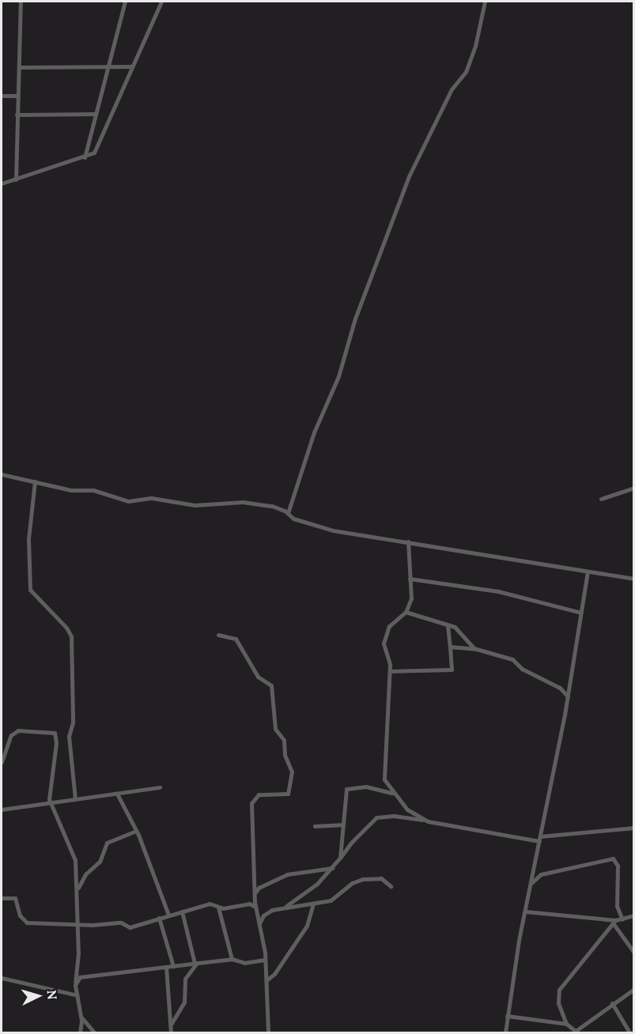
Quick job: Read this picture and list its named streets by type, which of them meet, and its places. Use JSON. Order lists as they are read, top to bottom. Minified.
{"north":"right"}
